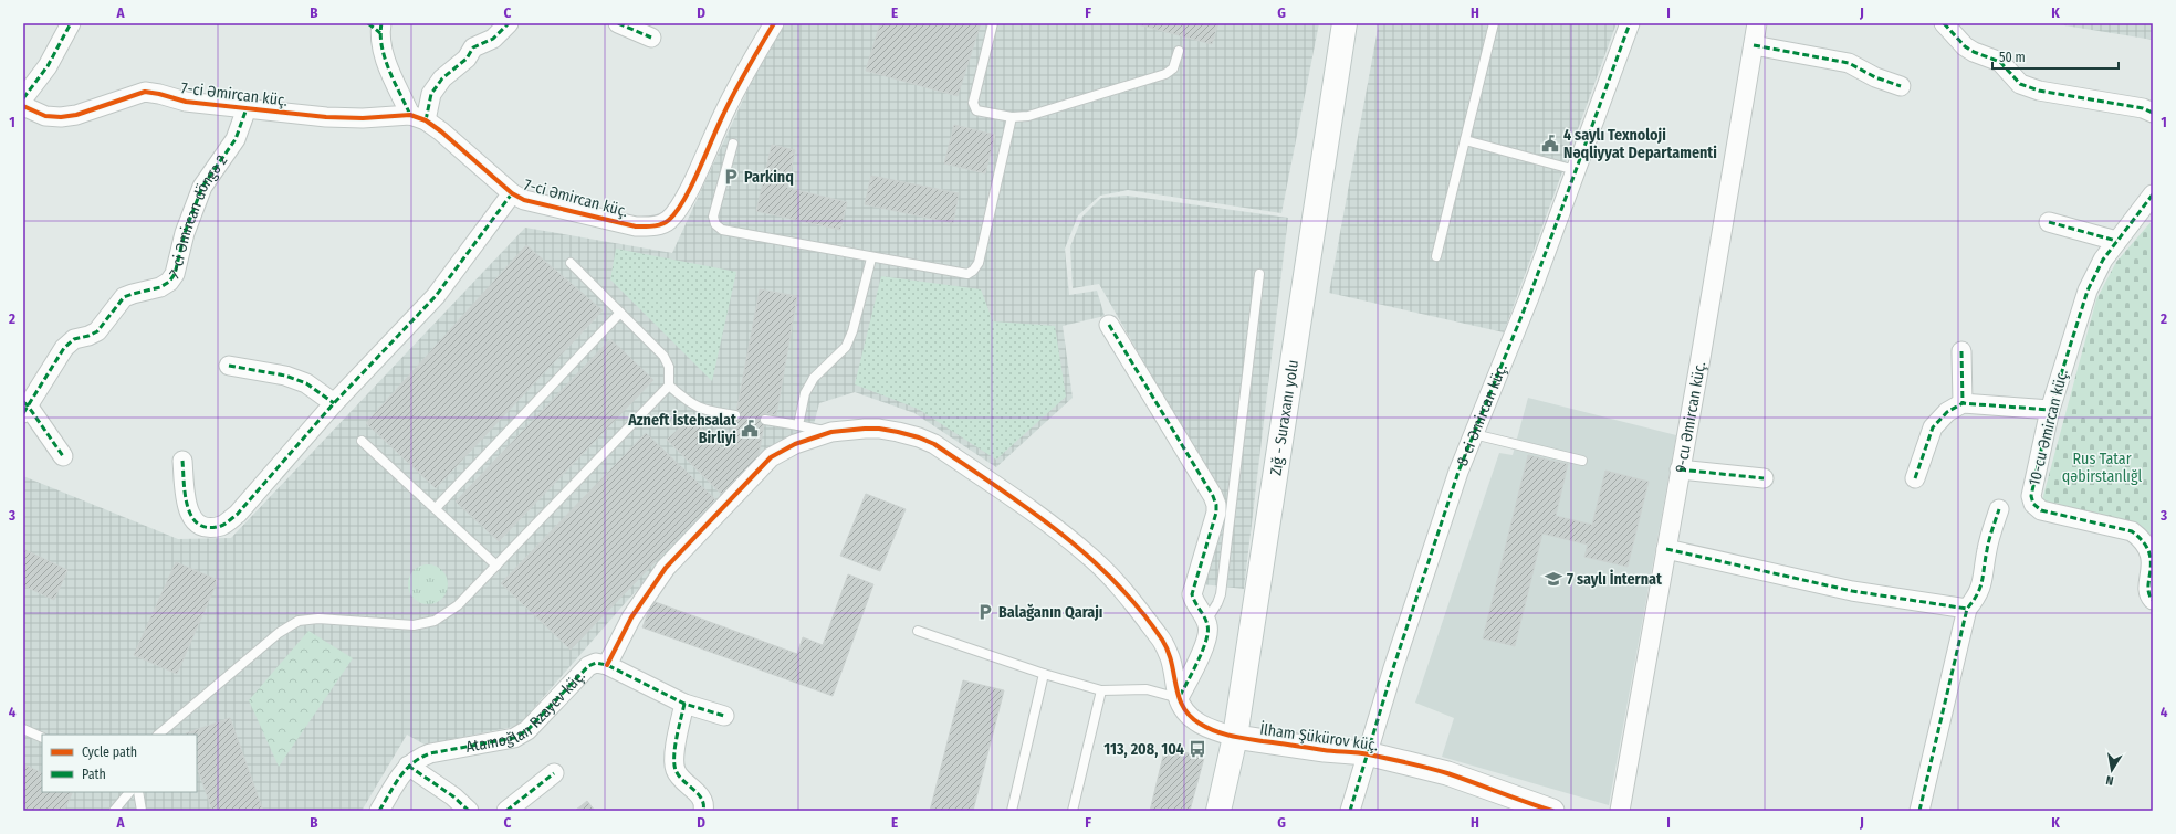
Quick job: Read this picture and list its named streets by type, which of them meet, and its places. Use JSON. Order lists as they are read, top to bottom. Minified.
{"streets":{"main road":["Zığ - Suraxanı yolu"],"street":["7-ci Əmircan küç.","7-ci Əmircan döngə 2","8-ci Əmircan küç.","9-cu Əmircan küç.","10-cu Əmircan küç.","Atamoğlan Rzayev küç.","İlham Şükürov küç."]},"crossings":[["7-ci Əmircan küç.","7-ci Əmircan döngə 2"],["8-ci Əmircan küç.","İlham Şükürov küç."],["Zığ - Suraxanı yolu","İlham Şükürov küç."]],"parks":["Rus Tatar qəbirstanlığl"],"places":{"public building":["4 saylı Texnoloji Nəqliyyat Departamenti","Azneft İstehsalat Birliyi"],"parking":["Parkinq","Balağanın Qarajı"],"school or university":["7 saylı İnternat"],"bus stop":["113, 208, 104"]},"legend":["Cycle path","Path"],"scale_bar":"50 m","north":"bottom","grid":{"columns":["A","B","C","D","E","F","G","H","I","J","K"],"rows":["1","2","3","4"]}}
